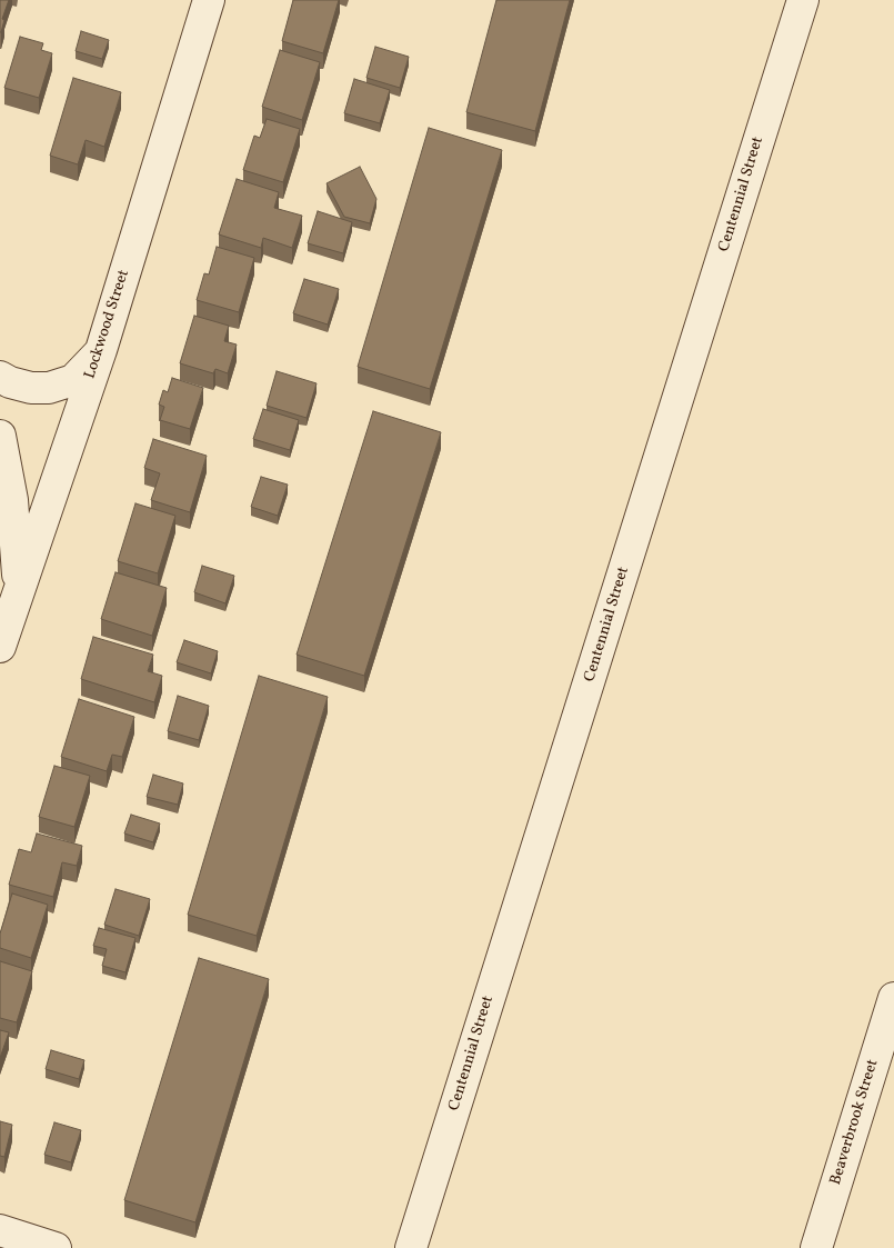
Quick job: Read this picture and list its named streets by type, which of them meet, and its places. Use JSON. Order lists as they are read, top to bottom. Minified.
{"streets":{"street":["Centennial Street","Lockwood Street","Beaverbrook Street"]}}
